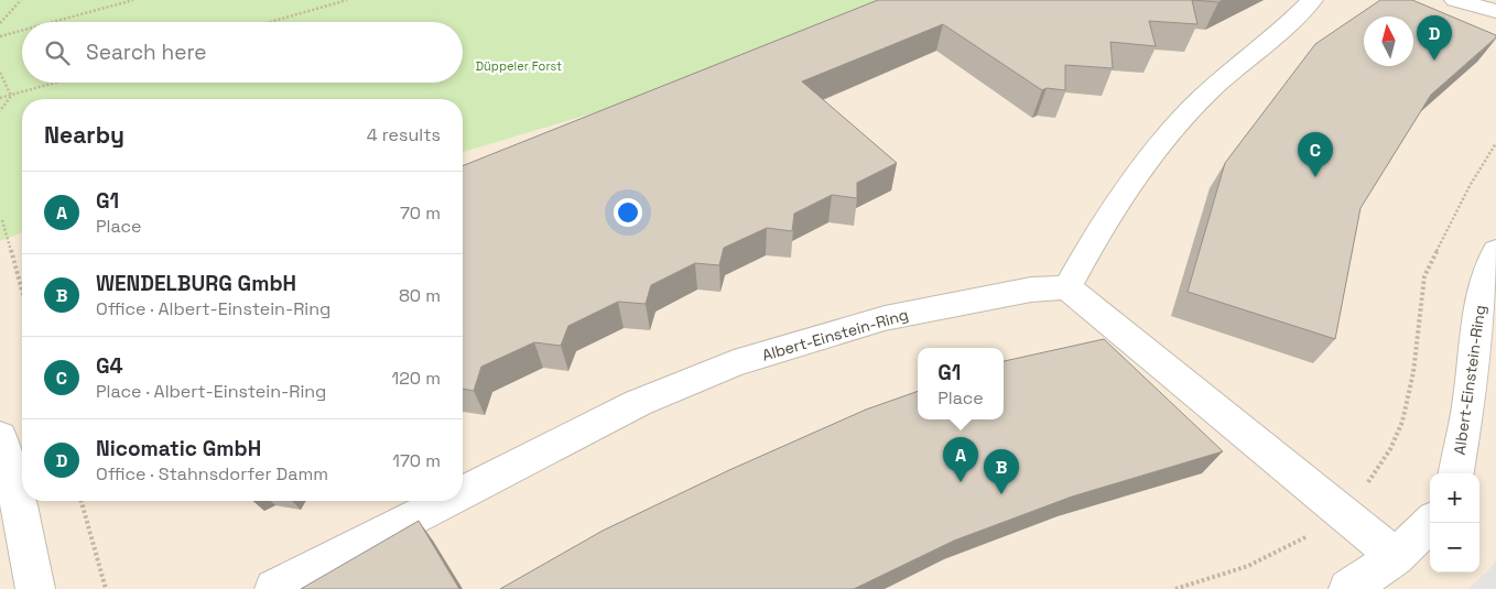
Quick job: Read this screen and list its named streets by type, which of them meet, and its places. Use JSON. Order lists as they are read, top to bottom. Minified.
{"streets":{"street":["Albert-Einstein-Ring"]},"parks":["Düppeler Forst"],"north":"top","page":{"pins":["D","C","A","B"],"search":"Search here","heading":["Nearby","4 results"],"list":[{"mark":"A","name":"G1","note":"Place","value":"70 m"},{"mark":"B","name":"WENDELBURG GmbH","note":"Office · Albert-Einstein-Ring","value":"80 m"},{"mark":"C","name":"G4","note":"Place · Albert-Einstein-Ring","value":"120 m"},{"mark":"D","name":"Nicomatic GmbH","note":"Office · Stahnsdorfer Damm","value":"170 m"}],"popup":["G1","Place"],"map_buttons":["+","−"]}}
